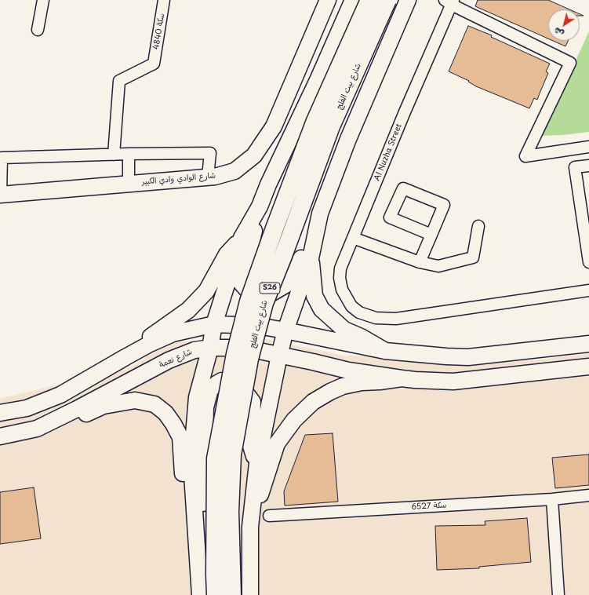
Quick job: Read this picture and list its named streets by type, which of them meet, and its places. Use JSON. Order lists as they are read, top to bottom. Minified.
{"streets":{"main road":["شارع بيت الفلج","S26"],"street":["سكة 4840","Al Nuzha Street","شارع الوادي وادي الكبير","شارع نعمة","سكة 6527"]},"north":"bottom left"}
